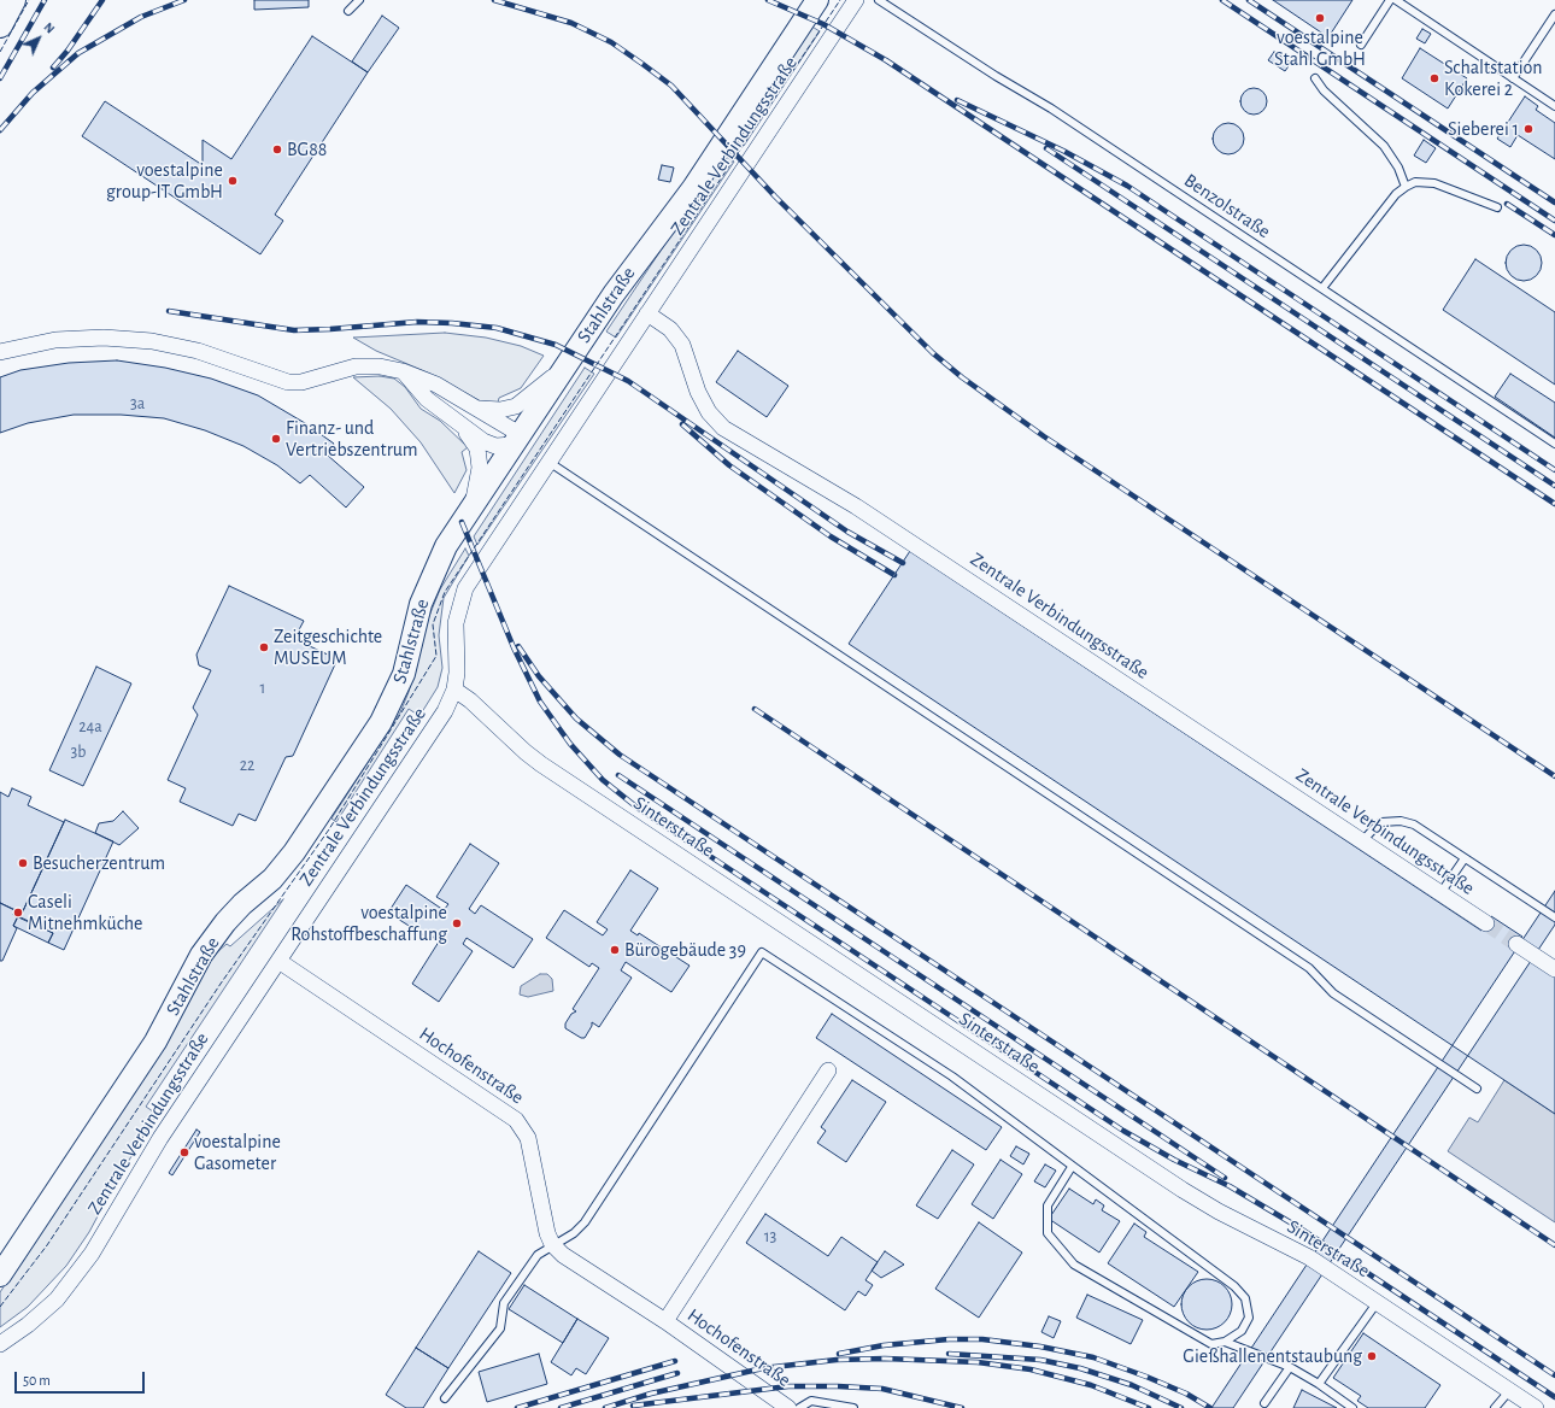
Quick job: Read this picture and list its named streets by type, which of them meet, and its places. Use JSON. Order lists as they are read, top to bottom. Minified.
{"streets":{"street":["Zentrale Verbindungsstraße","Stahlstraße","Sinterstraße","Hochofenstraße"],"lane":["Benzolstraße"]},"crossings":[["Zentrale Verbindungsstraße","Sinterstraße"],["Zentrale Verbindungsstraße","Hochofenstraße"]],"places":["voestalpine Stahl GmbH","Schaltstation Kokerei 2","Sieberei 1","BG88","voestalpine group-IT GmbH","Finanz- und Vertriebszentrum","Zeitgeschichte MUSEUM","Besucherzentrum","Caseli Mitnehmküche","voestalpine Rohstoffbeschaffung","Bürogebäude 39","voestalpine Gasometer","Gießhallenentstaubung"],"house_numbers":["3a","1","24a","3b","22","13"],"scale_bar":"50 m","north":"top right"}
